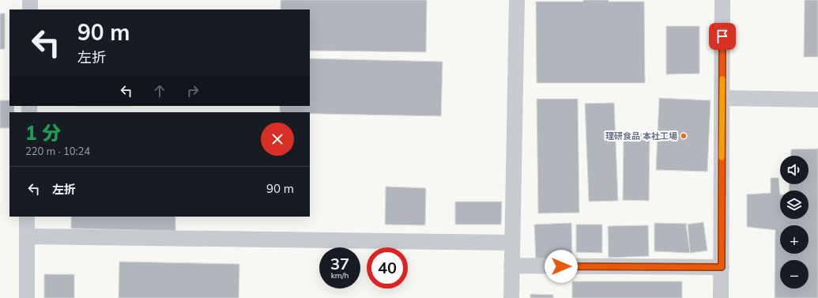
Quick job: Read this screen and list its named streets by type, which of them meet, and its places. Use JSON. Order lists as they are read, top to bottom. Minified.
{"places":["理研食品 本社工場"],"page":{"turn":["90 m","左折"],"heading":["1 分","220 m · 10:24"],"map_buttons":["+","−"],"list":[{"name":"左折","value":"90 m"}],"speed":"37 km/h","limit":"40"}}
